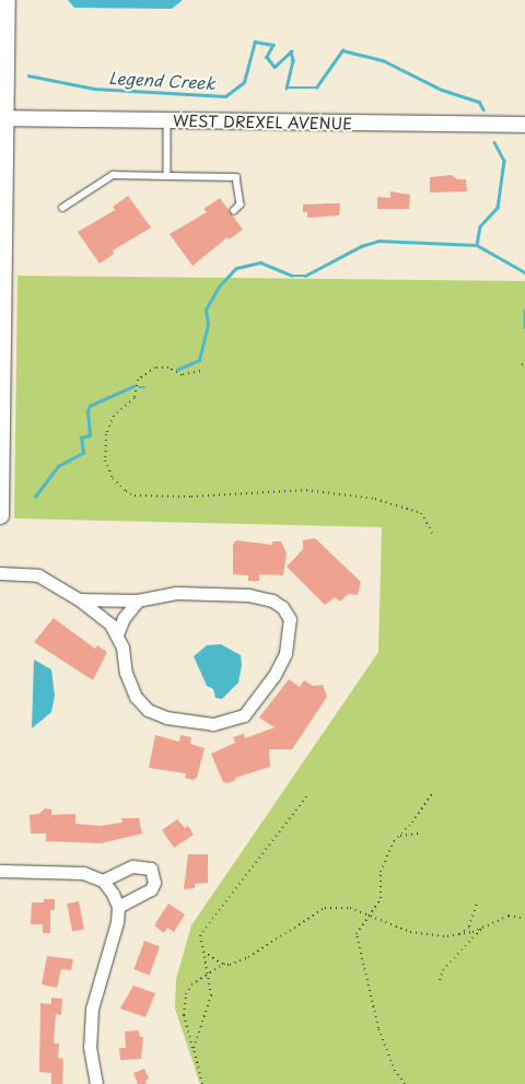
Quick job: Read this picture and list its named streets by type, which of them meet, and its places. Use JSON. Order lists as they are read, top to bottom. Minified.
{"streets":{"street":["WEST DREXEL AVENUE"]},"water":["Legend Creek"]}
